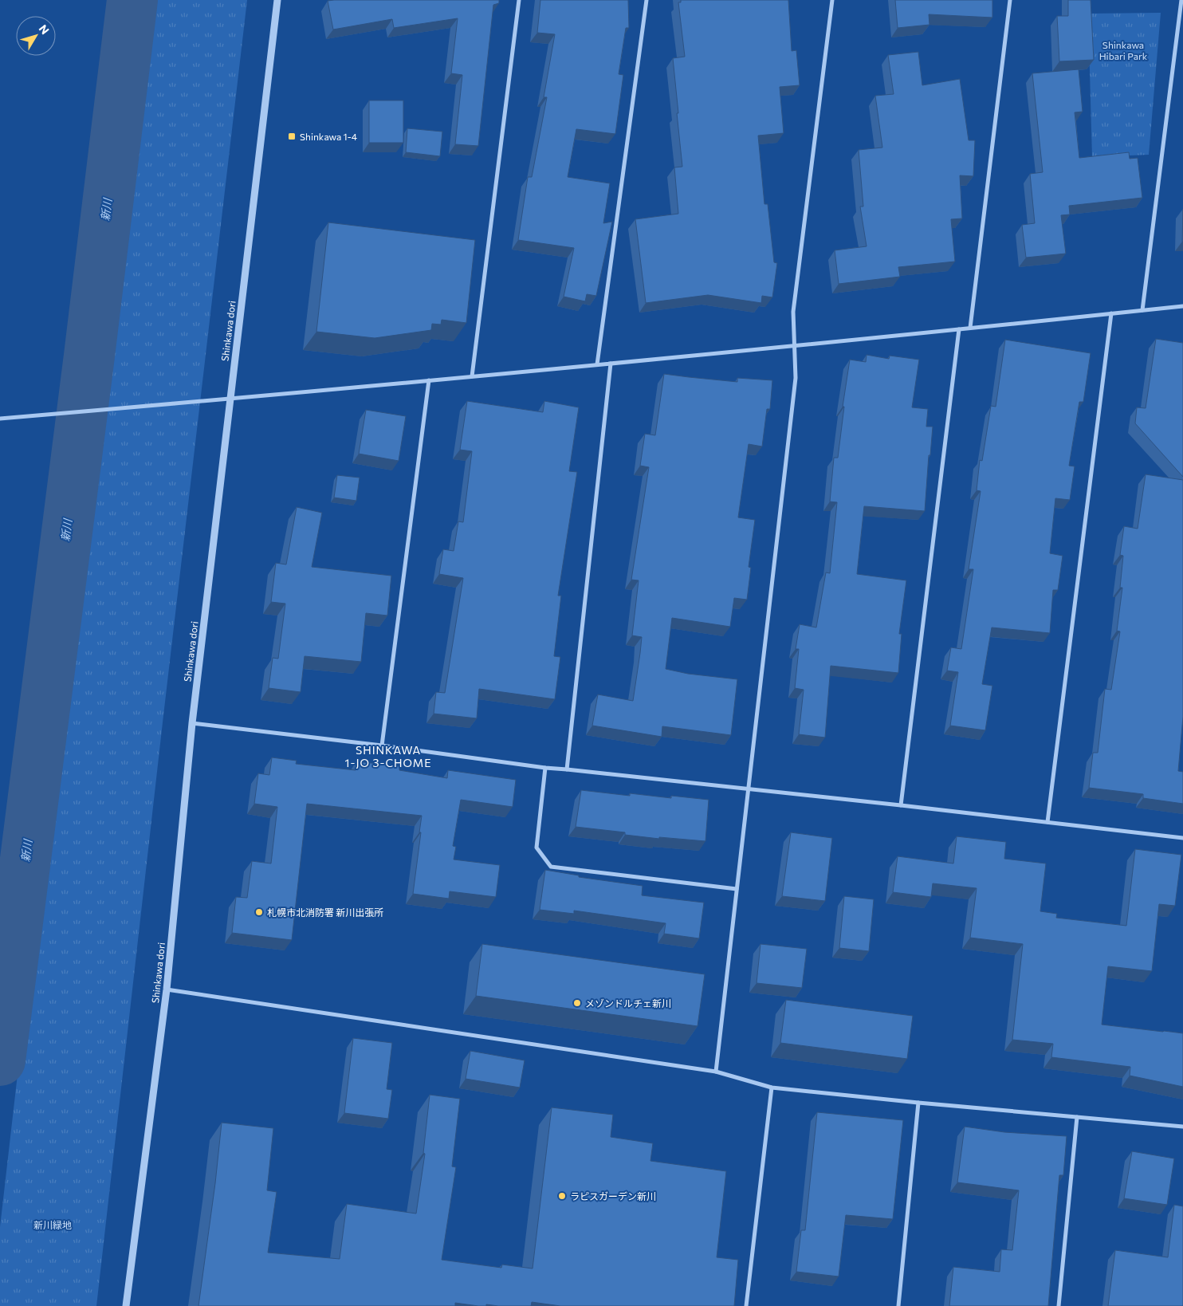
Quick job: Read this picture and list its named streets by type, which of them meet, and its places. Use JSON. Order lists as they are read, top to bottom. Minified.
{"streets":{"street":["Shinkawa dori"]},"districts":["SHINKAWA 1-JO 3-CHOME"],"water":["新川"],"parks":["Shinkawa Hibari Park","新川緑地"],"places":{"transit":["Shinkawa 1-4"],"other":["札幌市北消防署 新川出張所","メゾンドルチェ新川","ラピスガーデン新川"]},"north":"top right"}
